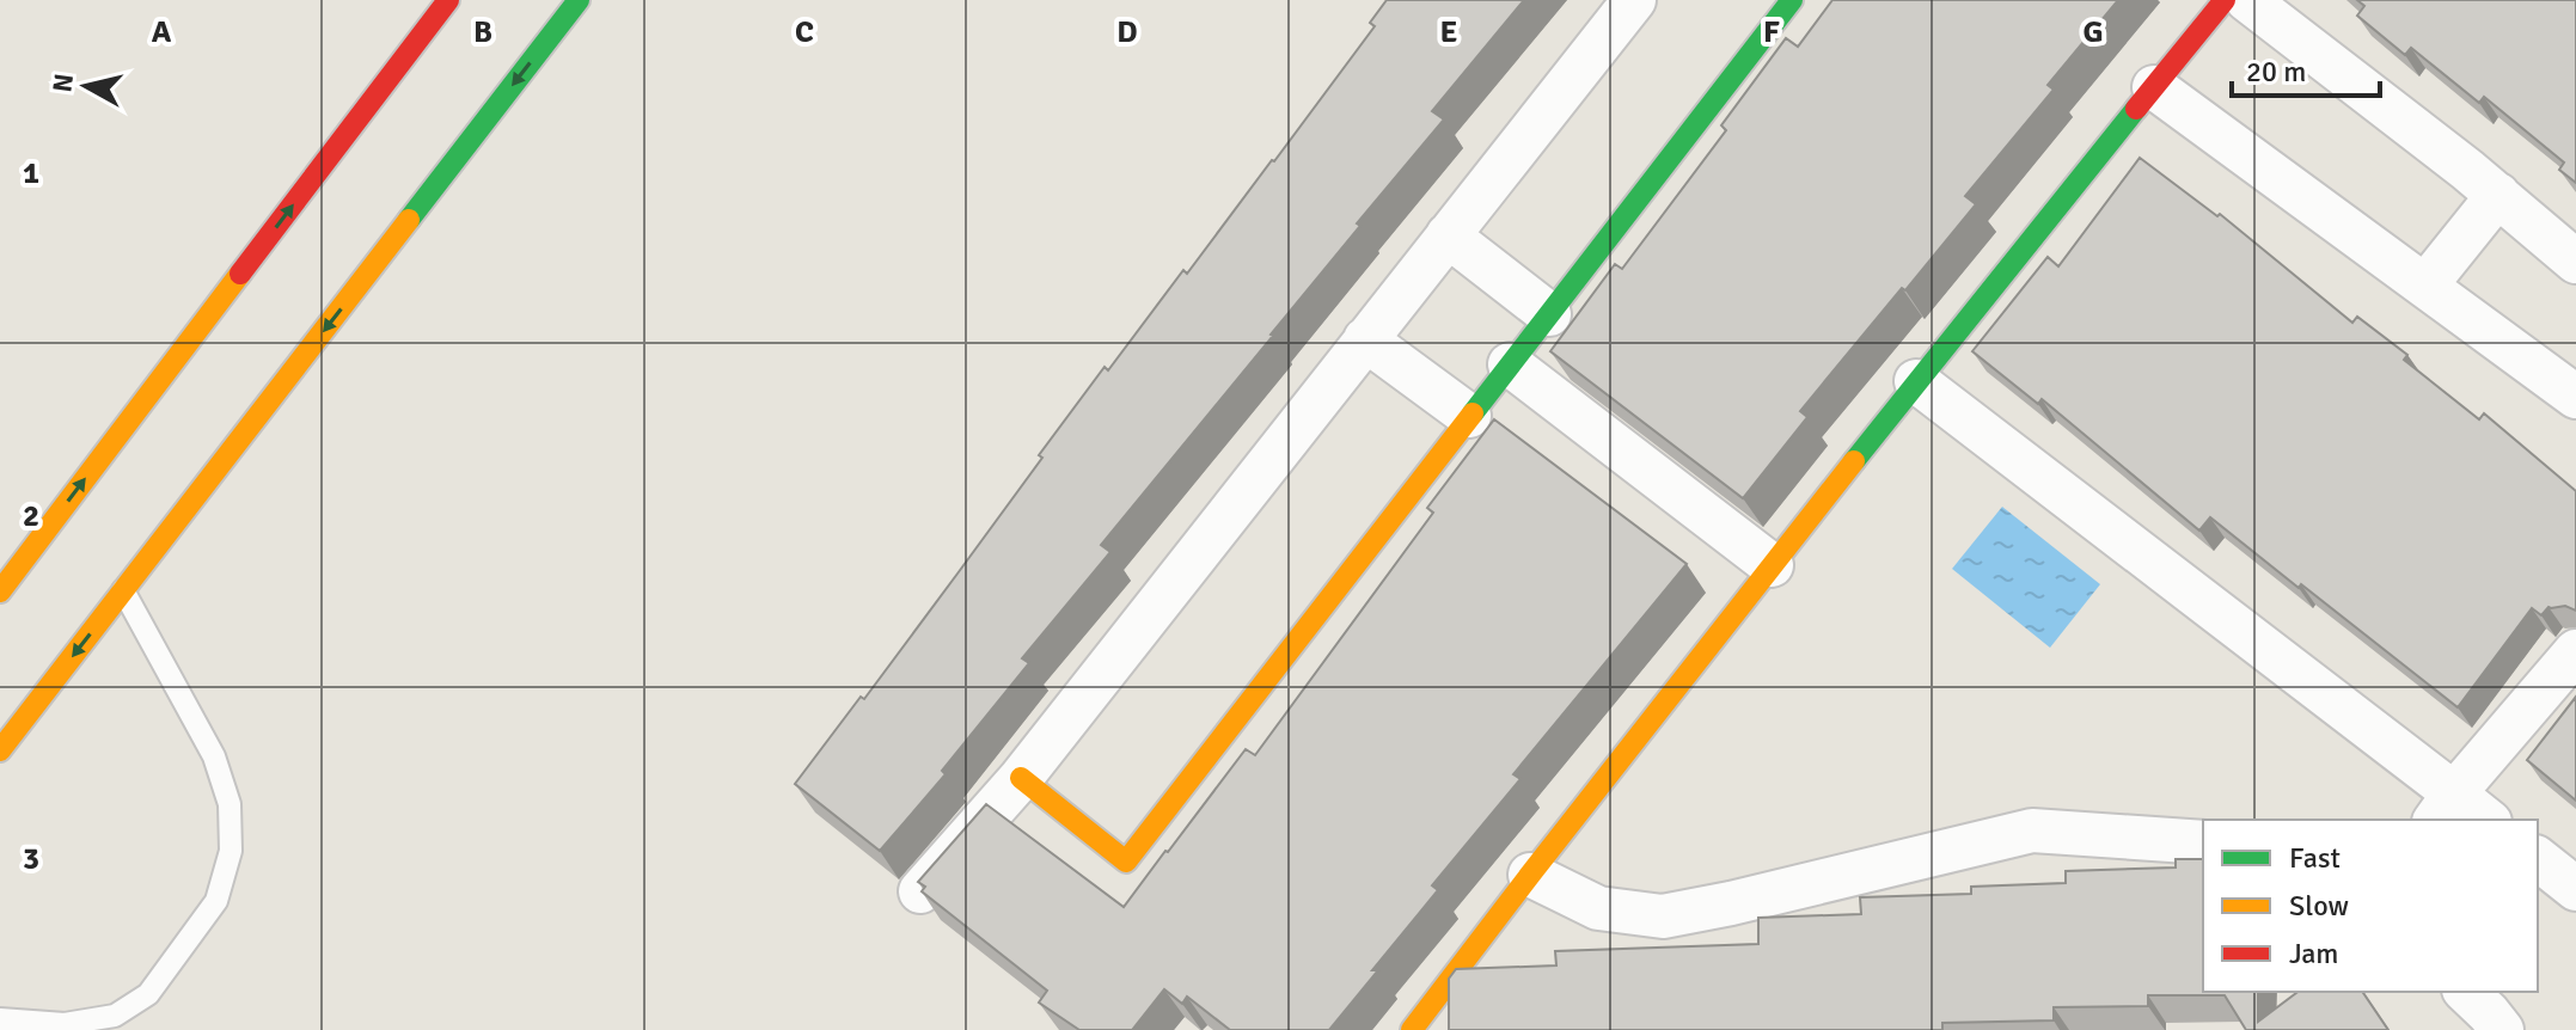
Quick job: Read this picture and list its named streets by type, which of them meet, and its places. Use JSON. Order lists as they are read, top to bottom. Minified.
{"legend":["Fast","Slow","Jam"],"scale_bar":"20 m","north":"left","grid":{"columns":["A","B","C","D","E","F","G"],"rows":["1","2","3"]}}
